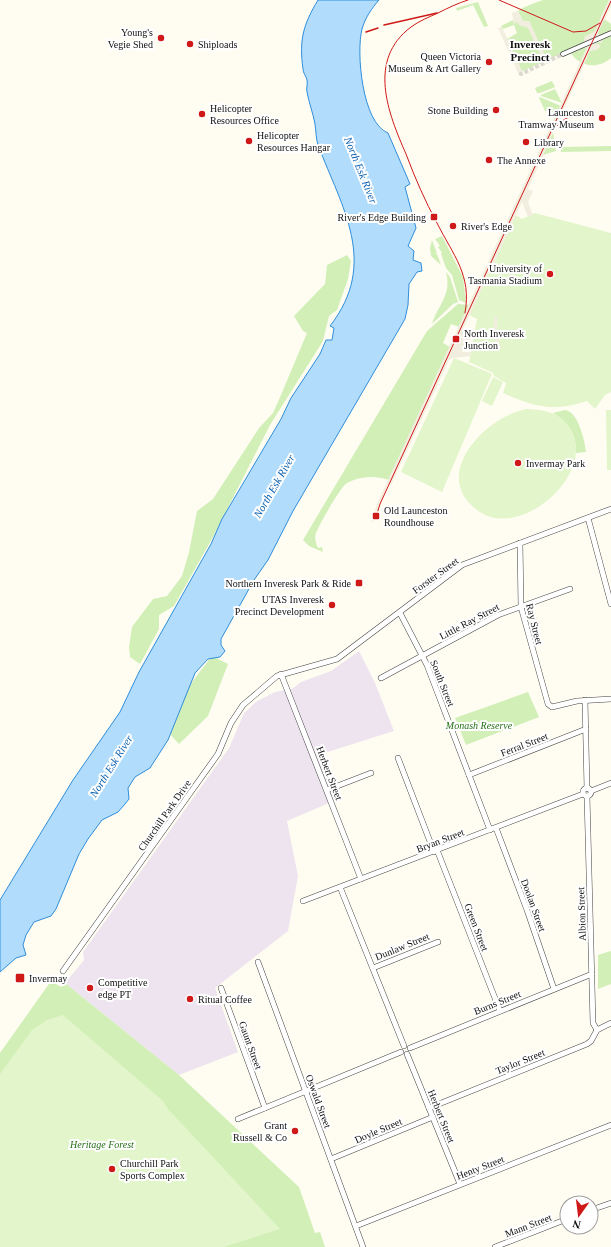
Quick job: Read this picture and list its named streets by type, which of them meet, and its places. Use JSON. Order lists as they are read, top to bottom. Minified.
{"streets":{"street":["Forster Street","Little Ray Street","Ray Street","South Street","Ferral Street","Herbert Street","Churchill Park Drive","Bryan Street","Doolan Street","Albion Street","Green Street","Dunlaw Street","Burns Street","Gaunt Street","Taylor Street","Oswald Street","Doyle Street","Henty Street","Mann Street"]},"crossings":[["Forster Street","Ray Street"],["Forster Street","South Street"],["Forster Street","Herbert Street"],["Forster Street","Churchill Park Drive"],["Little Ray Street","Ray Street"],["Little Ray Street","South Street"],["South Street","Ferral Street"],["South Street","Bryan Street"],["Herbert Street","Churchill Park Drive"],["Herbert Street","Bryan Street"],["Herbert Street","Taylor Street"],["Herbert Street","Doyle Street"],["Herbert Street","Henty Street"],["Bryan Street","Doolan Street"],["Bryan Street","Albion Street"],["Bryan Street","Green Street"],["Doolan Street","Burns Street"],["Albion Street","Burns Street"],["Albion Street","Taylor Street"],["Green Street","Burns Street"],["Oswald Street","Doyle Street"],["Oswald Street","Henty Street"]],"districts":["Inveresk Precinct"],"water":["North Esk River"],"parks":["Monash Reserve","Heritage Forest"],"places":{"other":["Young's Vegie Shed","Shiploads","Queen Victoria Museum & Art Gallery","Stone Building","Helicopter Resources Office","Launceston Tramway Museum","Helicopter Resources Hangar","Library","The Annexe","River's Edge","University of Tasmania Stadium","Invermay Park","UTAS Inveresk Precinct Development","Competitive edge PT","Ritual Coffee","Grant Russell & Co","Churchill Park Sports Complex"],"transit":["River's Edge Building","North Inveresk Junction","Old Launceston Roundhouse","Northern Inveresk Park & Ride","Invermay"]},"north":"bottom"}
